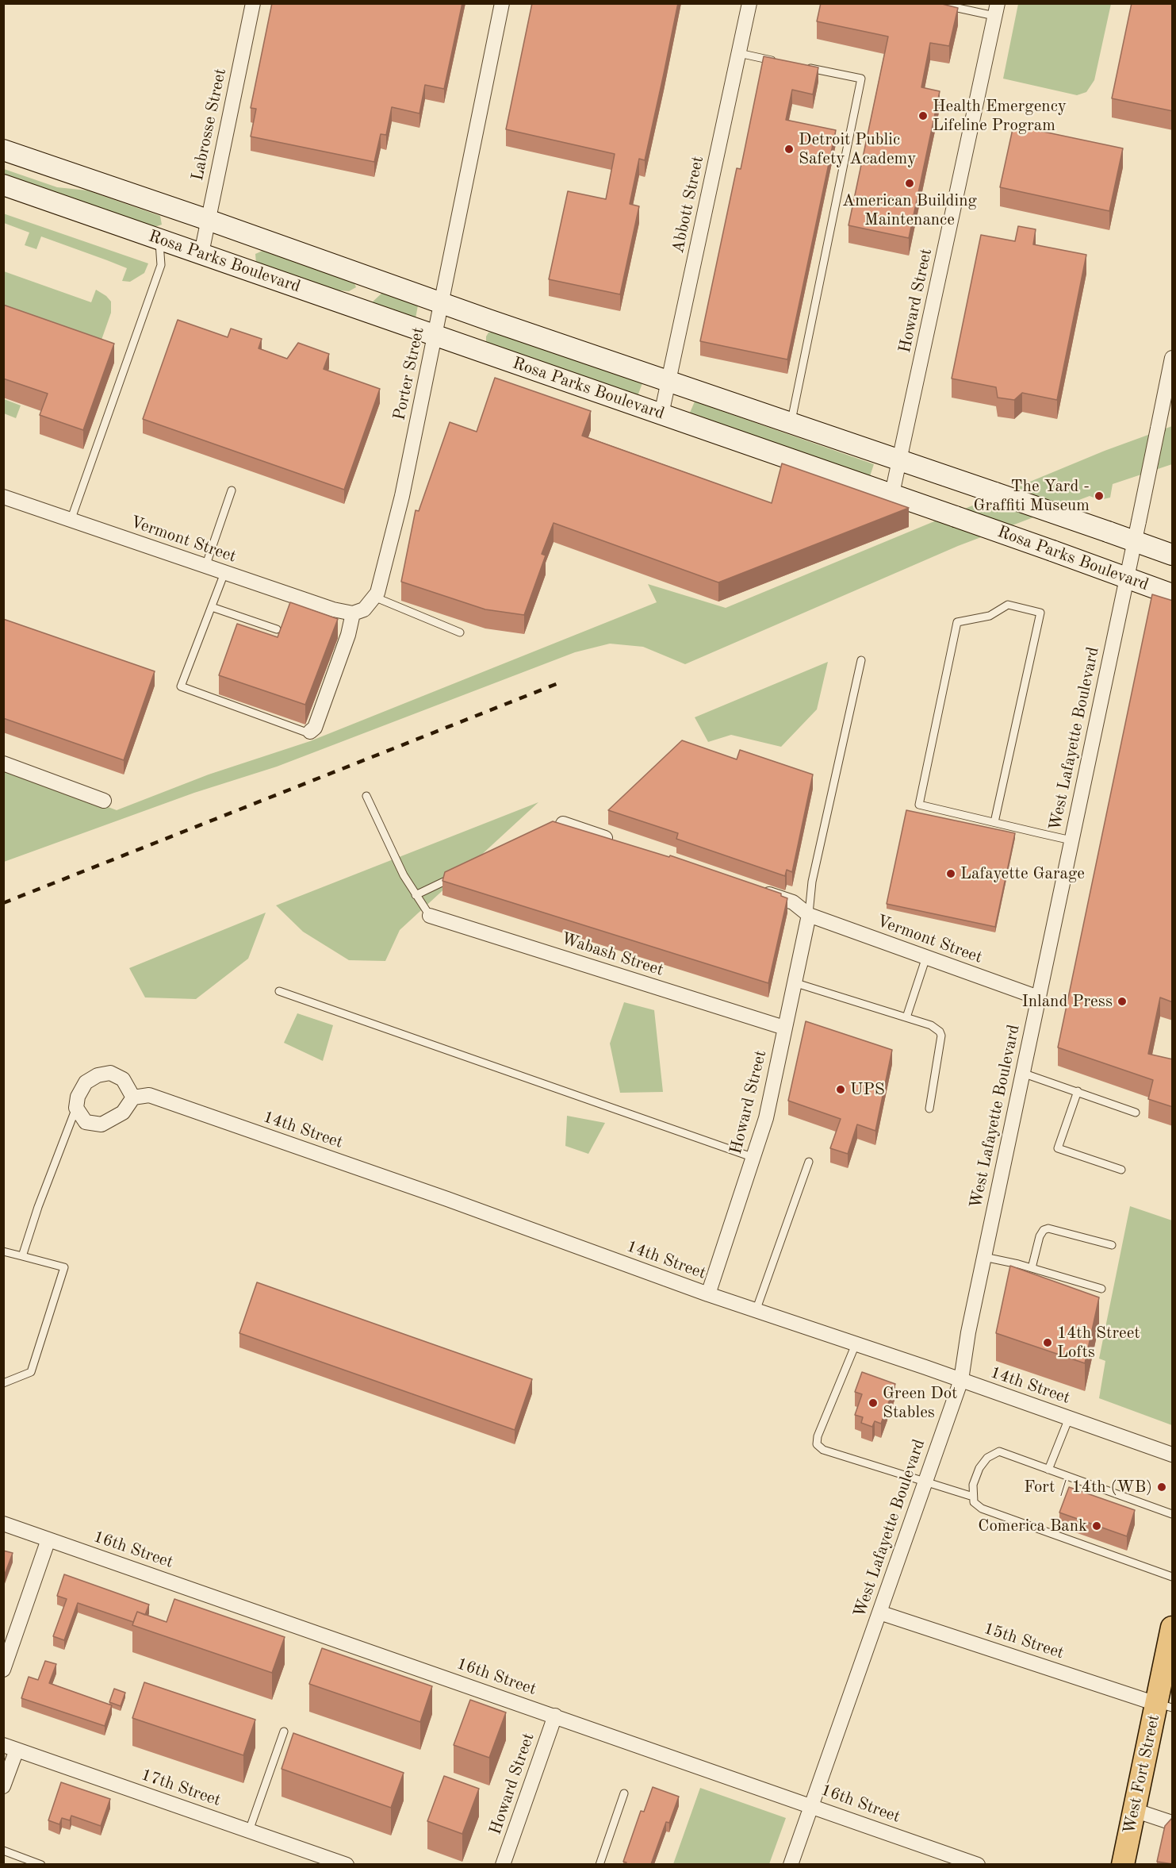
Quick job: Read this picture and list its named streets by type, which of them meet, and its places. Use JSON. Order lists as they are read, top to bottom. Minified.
{"streets":{"main road":["Rosa Parks Boulevard","West Fort Street"],"street":["Labrosse Street","Abbott Street","Howard Street","Porter Street","Vermont Street","West Lafayette Boulevard","Wabash Street","14th Street","16th Street","15th Street","17th Street"]},"crossings":[["Labrosse Street","Rosa Parks Boulevard"],["Abbott Street","Rosa Parks Boulevard"],["Rosa Parks Boulevard","Howard Street"],["Rosa Parks Boulevard","Porter Street"],["Rosa Parks Boulevard","West Lafayette Boulevard"],["Howard Street","Vermont Street"],["Howard Street","Wabash Street"],["Howard Street","14th Street"],["Howard Street","16th Street"],["Vermont Street","West Lafayette Boulevard"],["West Lafayette Boulevard","14th Street"],["West Lafayette Boulevard","16th Street"],["West Lafayette Boulevard","15th Street"],["15th Street","West Fort Street"]],"places":["Health Emergency Lifeline Program","Detroit Public Safety Academy","American Building Maintenance","The Yard - Graffiti Museum","Lafayette Garage","Inland Press","UPS","14th Street Lofts","Green Dot Stables","Fort / 14th (WB)","Comerica Bank"]}
